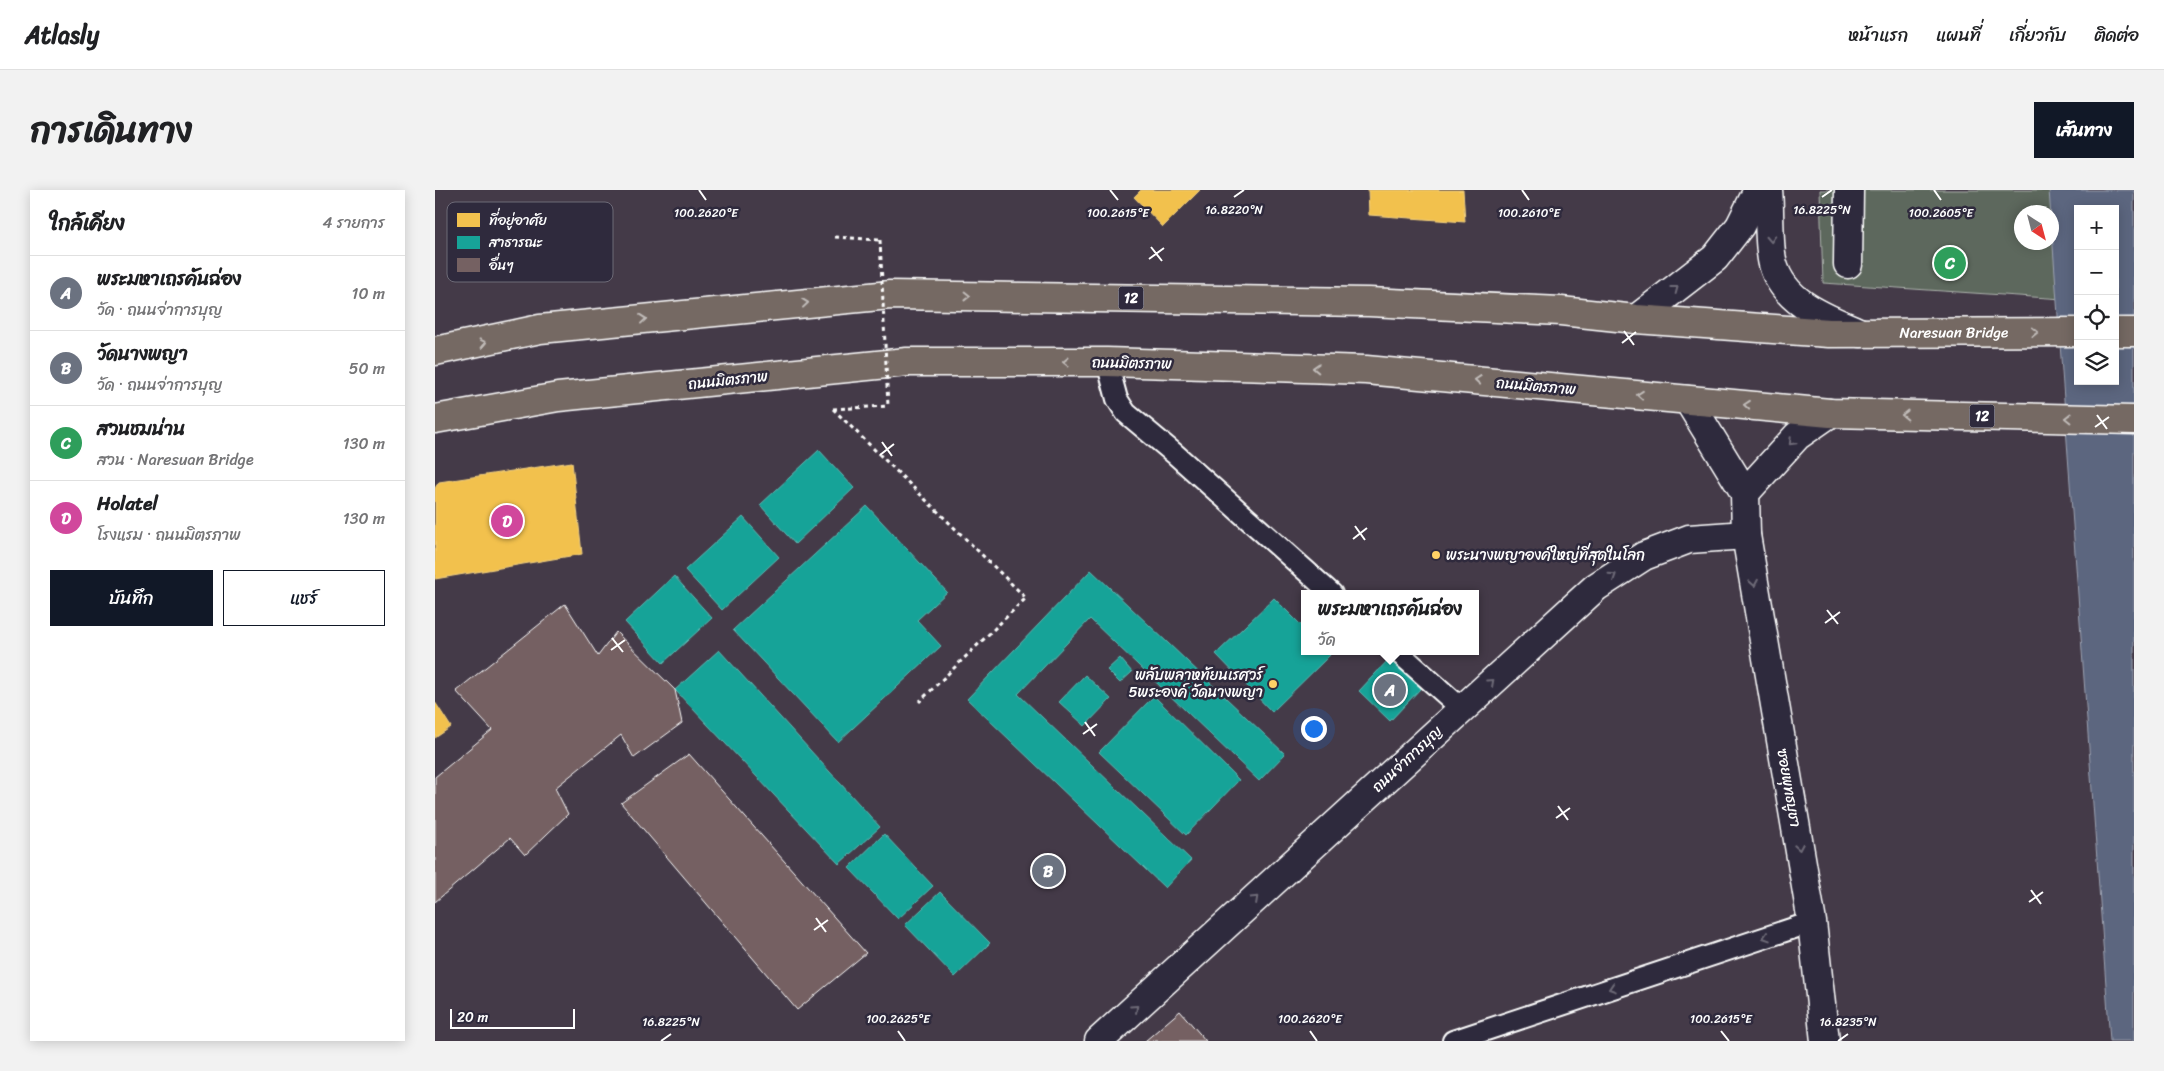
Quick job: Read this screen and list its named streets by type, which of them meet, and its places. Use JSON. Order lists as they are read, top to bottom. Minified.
{"streets":{"main road":["12","Naresuan Bridge","ถนนมิตรภาพ"],"street":["ถนนจ่าการบุญ","ซอยพุทธบูชา"]},"crossings":[["12","Naresuan Bridge"],["12","ถนนมิตรภาพ"],["ถนนจ่าการบุญ","ซอยพุทธบูชา"]],"one_way":["ถนนจ่าการบุญ","ซอยพุทธบูชา"],"places":["พระนางพญาองค์ใหญ่ที่สุดในโลก","พลับพลาหทัยนเรศวร์ 5พระองค์ วัดนางพญา"],"legend":["ที่อยู่อาศัย","สาธารณะ","อื่นๆ"],"scale_bar":"20 m","north":"bottom right","page":{"header":"Atlasly","nav":["หน้าแรก","แผนที่","เกี่ยวกับ","ติดต่อ"],"title":"การเดินทาง","buttons":["เส้นทาง",["บันทึก","แชร์"]],"heading":["ใกล้เคียง","4 รายการ"],"map_buttons":["+","−"],"pins":["C","D","A","B"],"list":[{"mark":"A","name":"พระมหาเถรคันฉ่อง","note":"วัด · ถนนจ่าการบุญ","value":"10 m"},{"mark":"B","name":"วัดนางพญา","note":"วัด · ถนนจ่าการบุญ","value":"50 m"},{"mark":"C","name":"สวนชมน่าน","note":"สวน · Naresuan Bridge","value":"130 m"},{"mark":"D","name":"Holatel","note":"โรงแรม · ถนนมิตรภาพ","value":"130 m"}],"popup":["พระมหาเถรคันฉ่อง","วัด"],"scale":"20 m"},"coordinates":["16.8220°N","16.8225°N","100.2620°E","100.2615°E","100.2610°E","100.2605°E","100.2625°E","16.8235°N"]}
